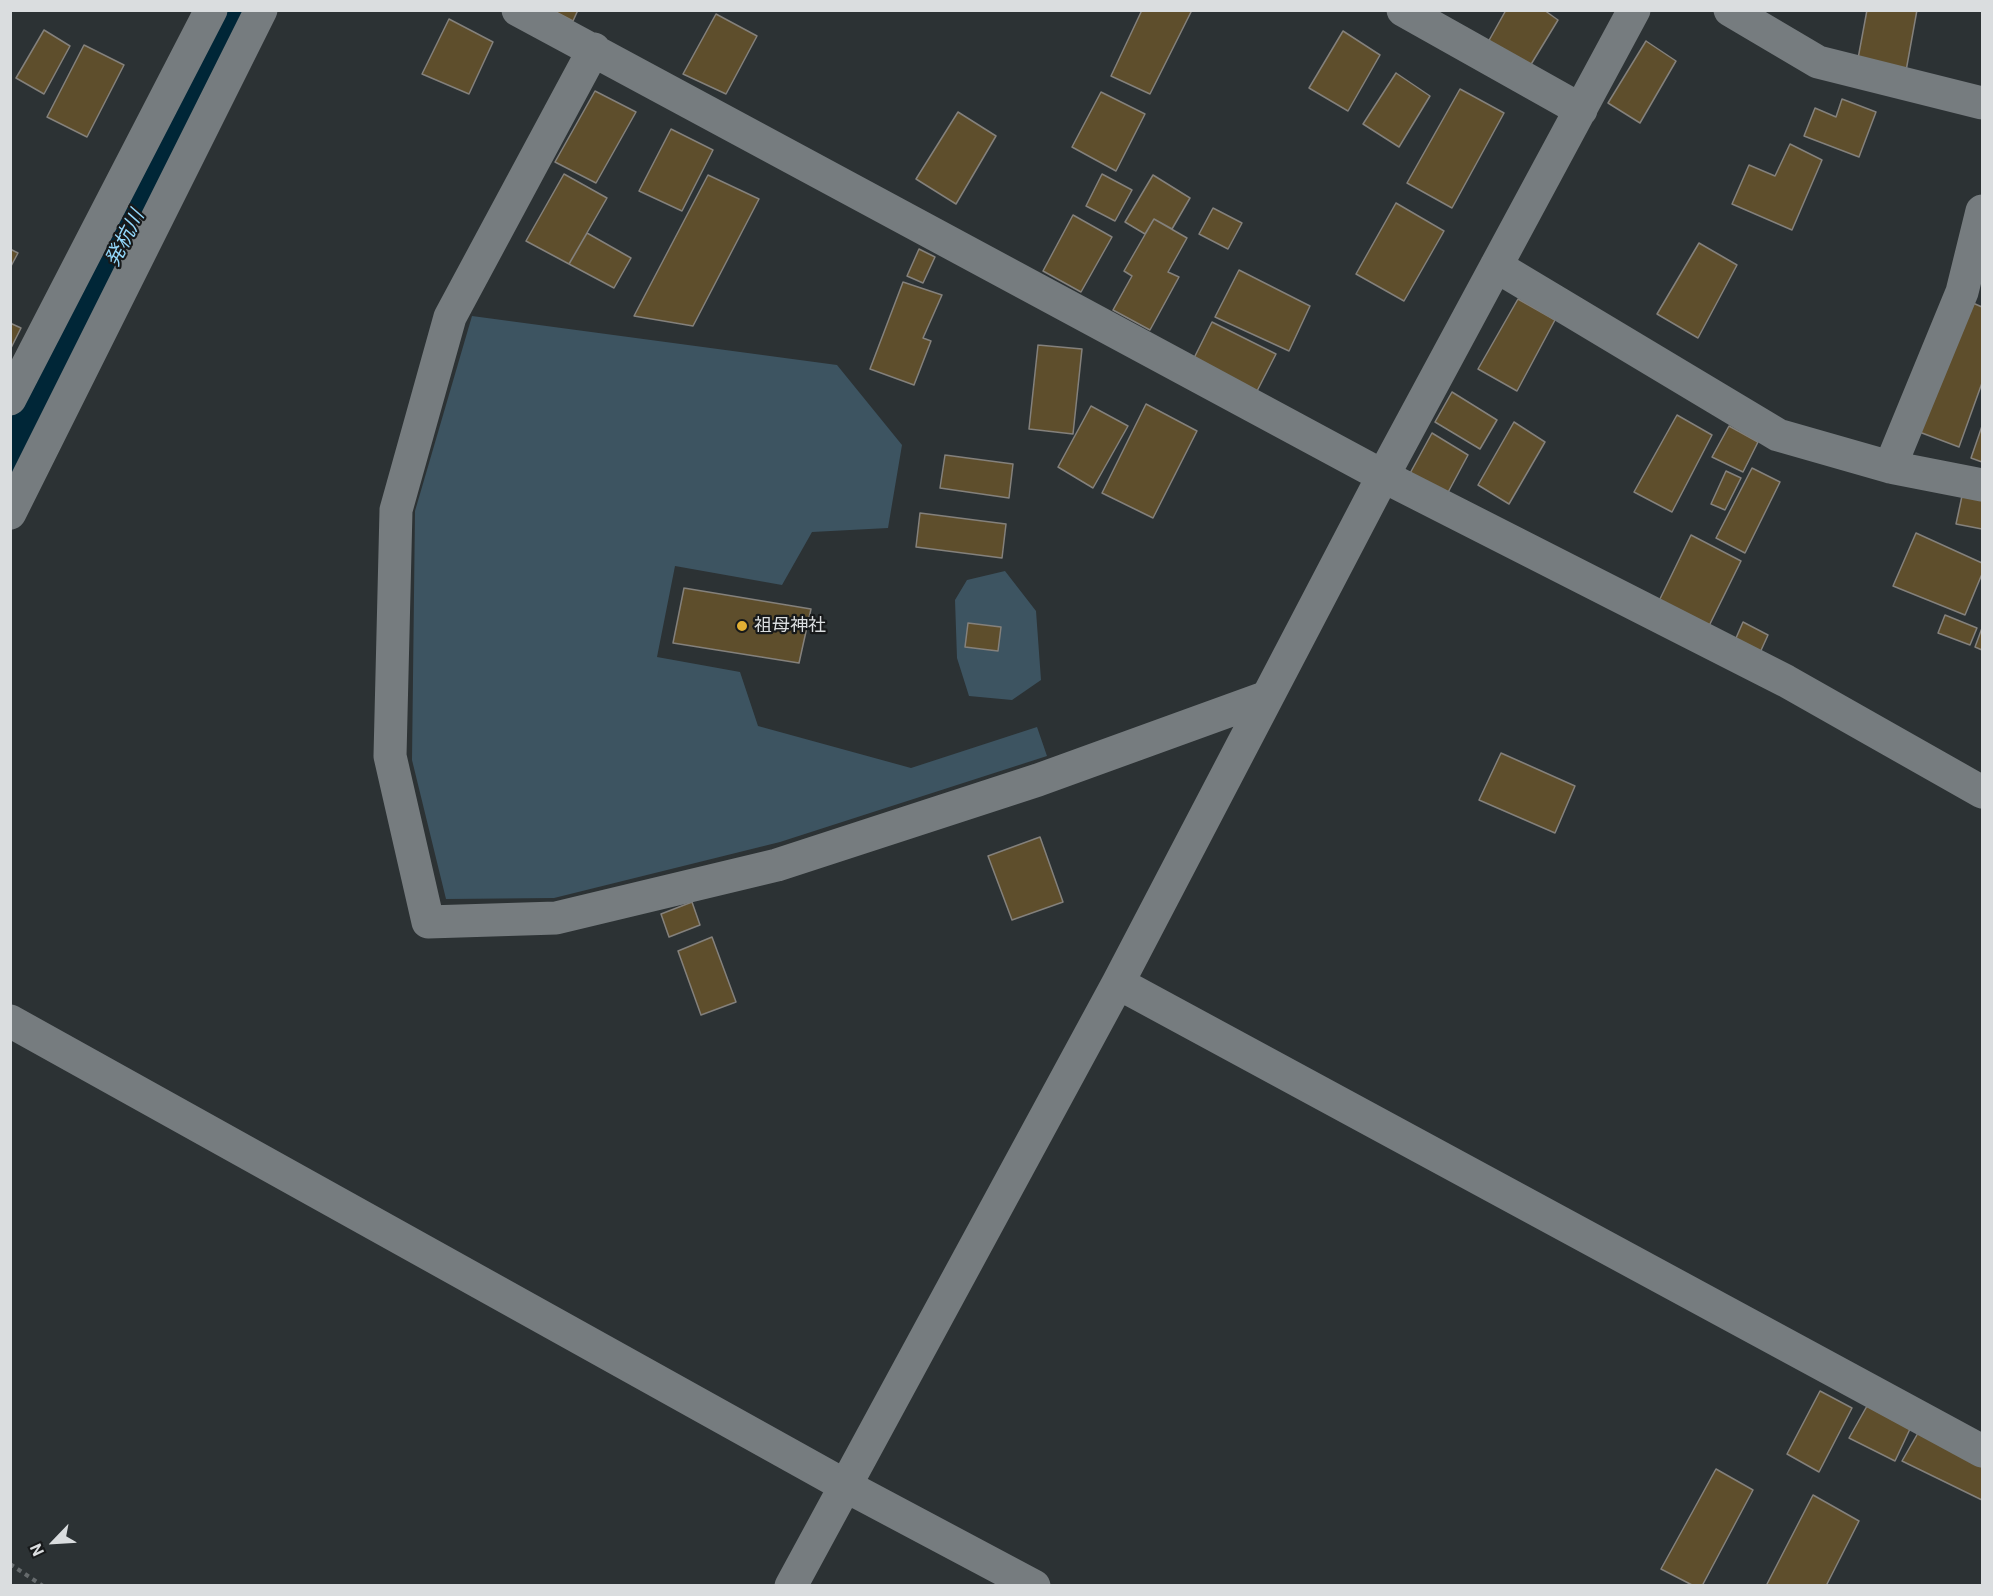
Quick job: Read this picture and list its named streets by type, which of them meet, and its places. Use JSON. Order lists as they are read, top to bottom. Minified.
{"water":["発杭川"],"places":["祖母神社"],"north":"bottom left"}
